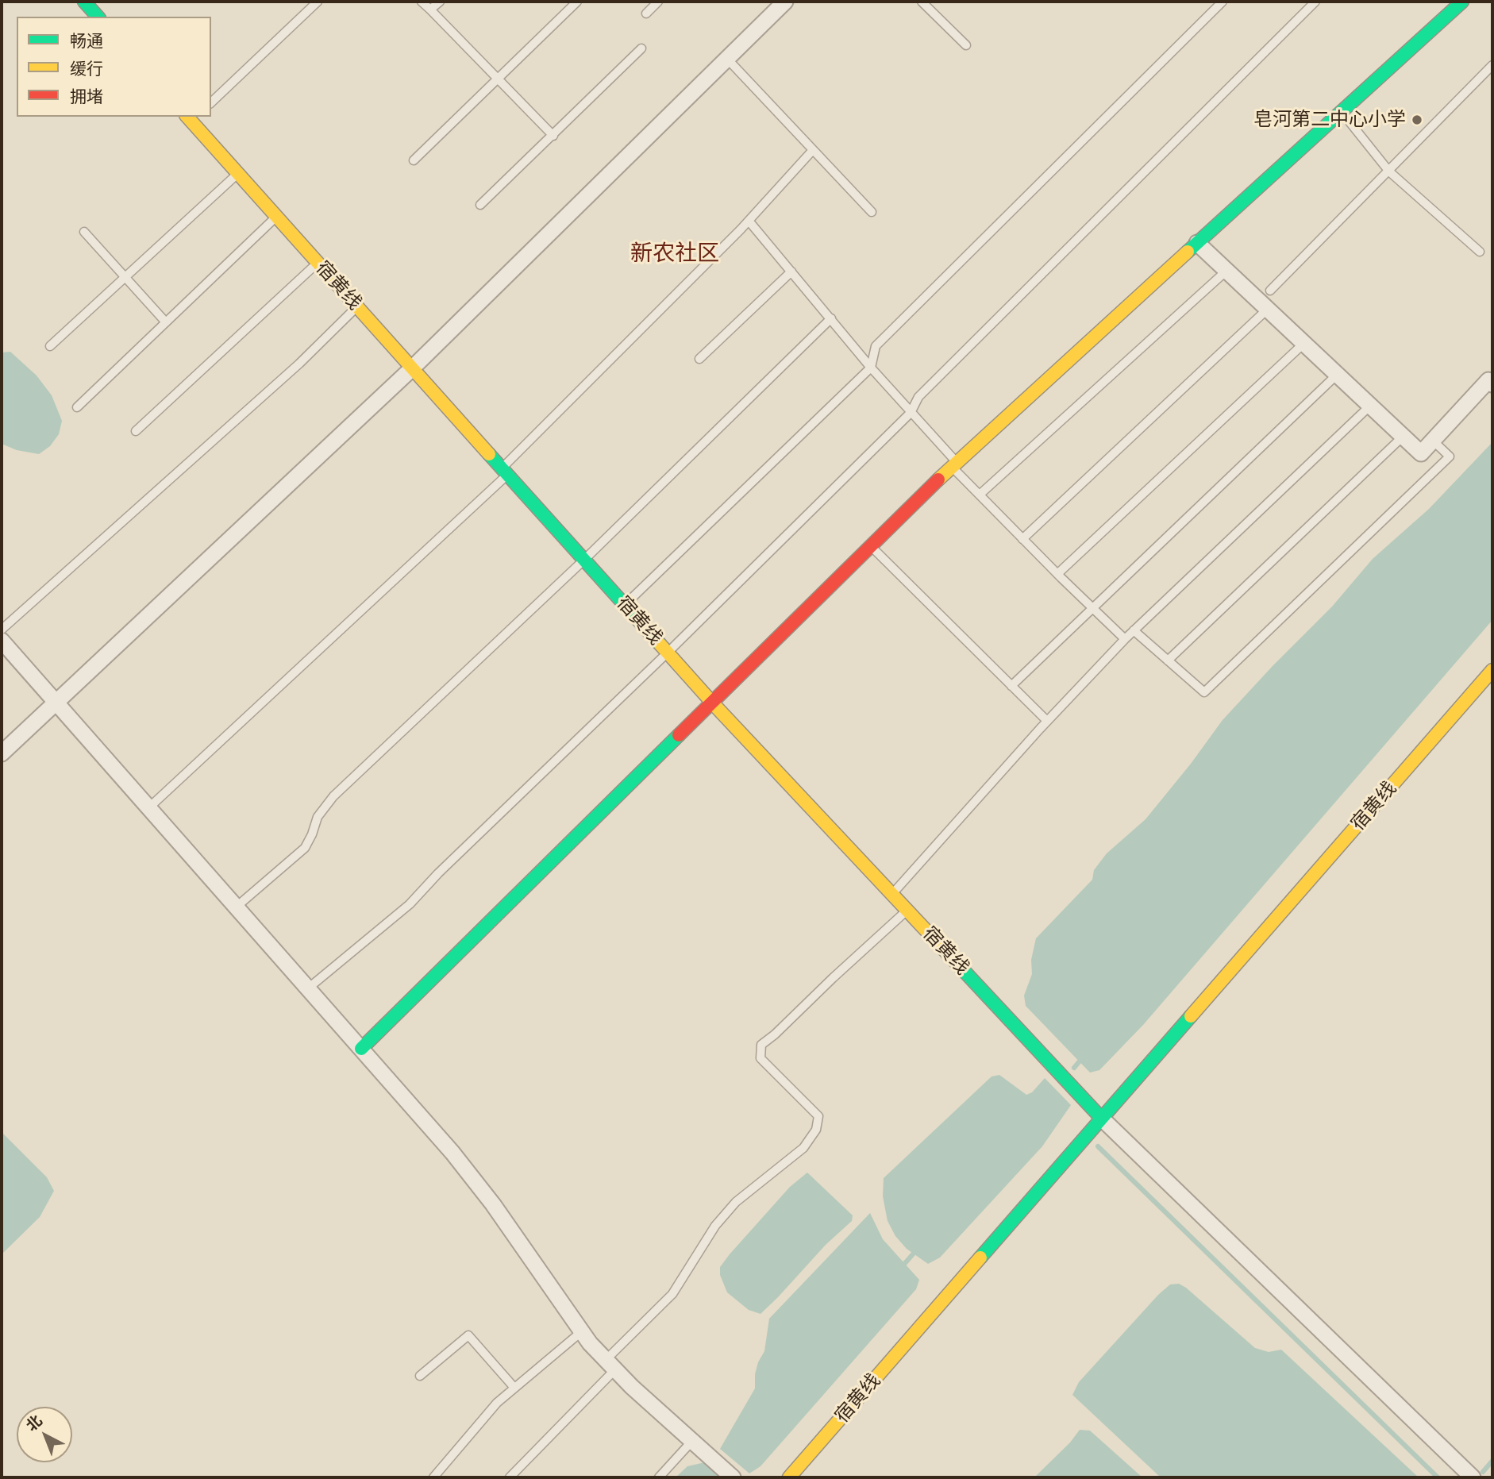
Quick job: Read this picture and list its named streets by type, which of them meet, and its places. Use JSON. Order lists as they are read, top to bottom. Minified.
{"streets":{"main road":["宿黄线"]},"districts":["新农社区"],"places":["皂河第二中心小学"],"legend":["畅通","缓行","拥堵"],"north":"top left"}
